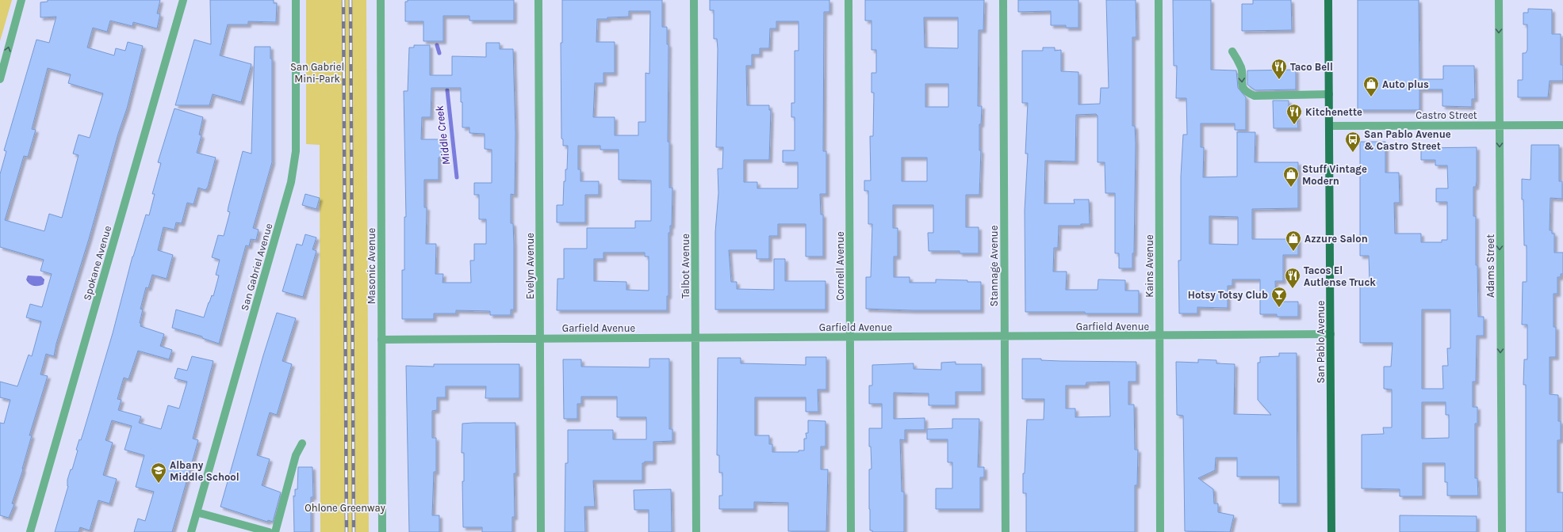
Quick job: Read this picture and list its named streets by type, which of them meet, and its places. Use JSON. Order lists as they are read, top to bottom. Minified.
{"streets":{"main road":["San Pablo Avenue"],"street":["Castro Street","Spokane Avenue","Masonic Avenue","Evelyn Avenue","Talbot Avenue","Cornell Avenue","Stannage Avenue","Kains Avenue","Adams Street","San Gabriel Avenue","Garfield Avenue"]},"crossings":[["Castro Street","Adams Street"],["Castro Street","San Pablo Avenue"],["Masonic Avenue","Garfield Avenue"],["Evelyn Avenue","Garfield Avenue"],["Talbot Avenue","Garfield Avenue"],["Cornell Avenue","Garfield Avenue"],["Stannage Avenue","Garfield Avenue"],["Kains Avenue","Garfield Avenue"],["Garfield Avenue","San Pablo Avenue"]],"one_way":["Adams Street"],"water":["Middle Creek"],"parks":["San Gabriel Mini-Park","Ohlone Greenway"],"places":{"restaurant":["Taco Bell","Kitchenette","Tacos El Autlense Truck"],"shop":["Auto plus","Stuff Vintage Modern","Azzure Salon"],"bus stop":["San Pablo Avenue & Castro Street"],"bar":["Hotsy Totsy Club"],"school or university":["Albany Middle School"]}}
